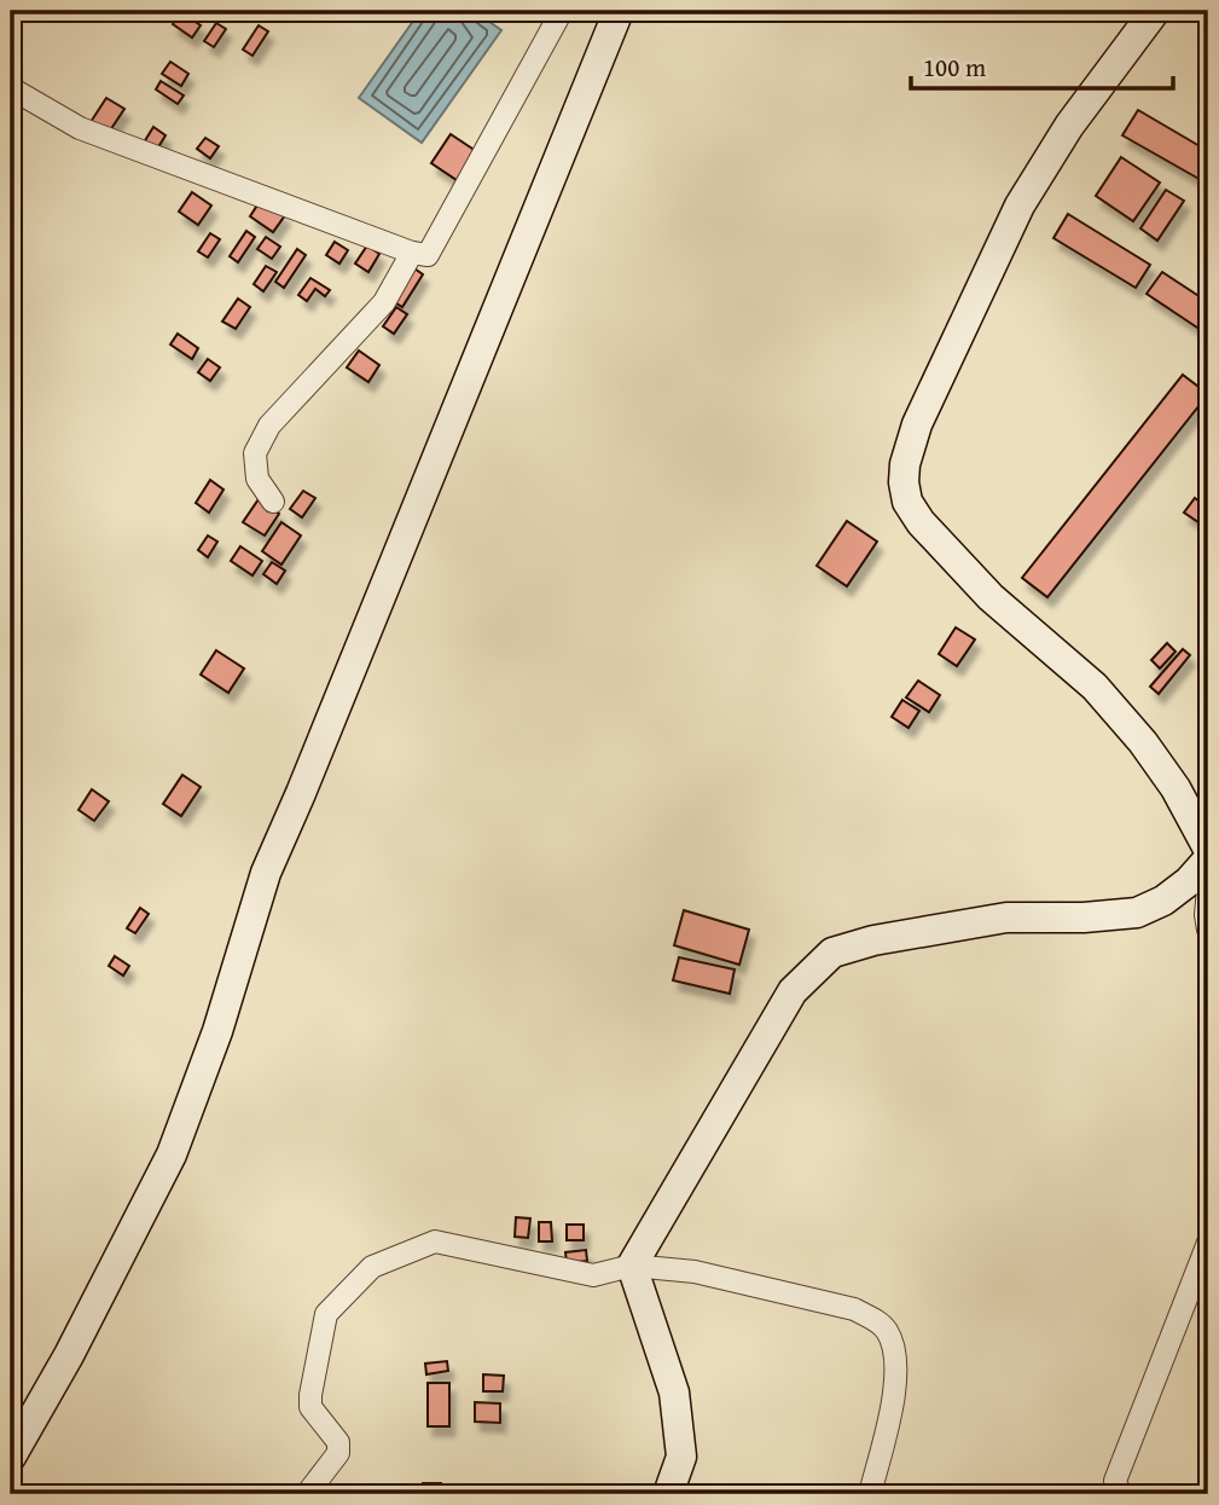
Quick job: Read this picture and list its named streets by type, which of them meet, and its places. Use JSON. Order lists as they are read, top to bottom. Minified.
{"scale_bar":"100 m"}
